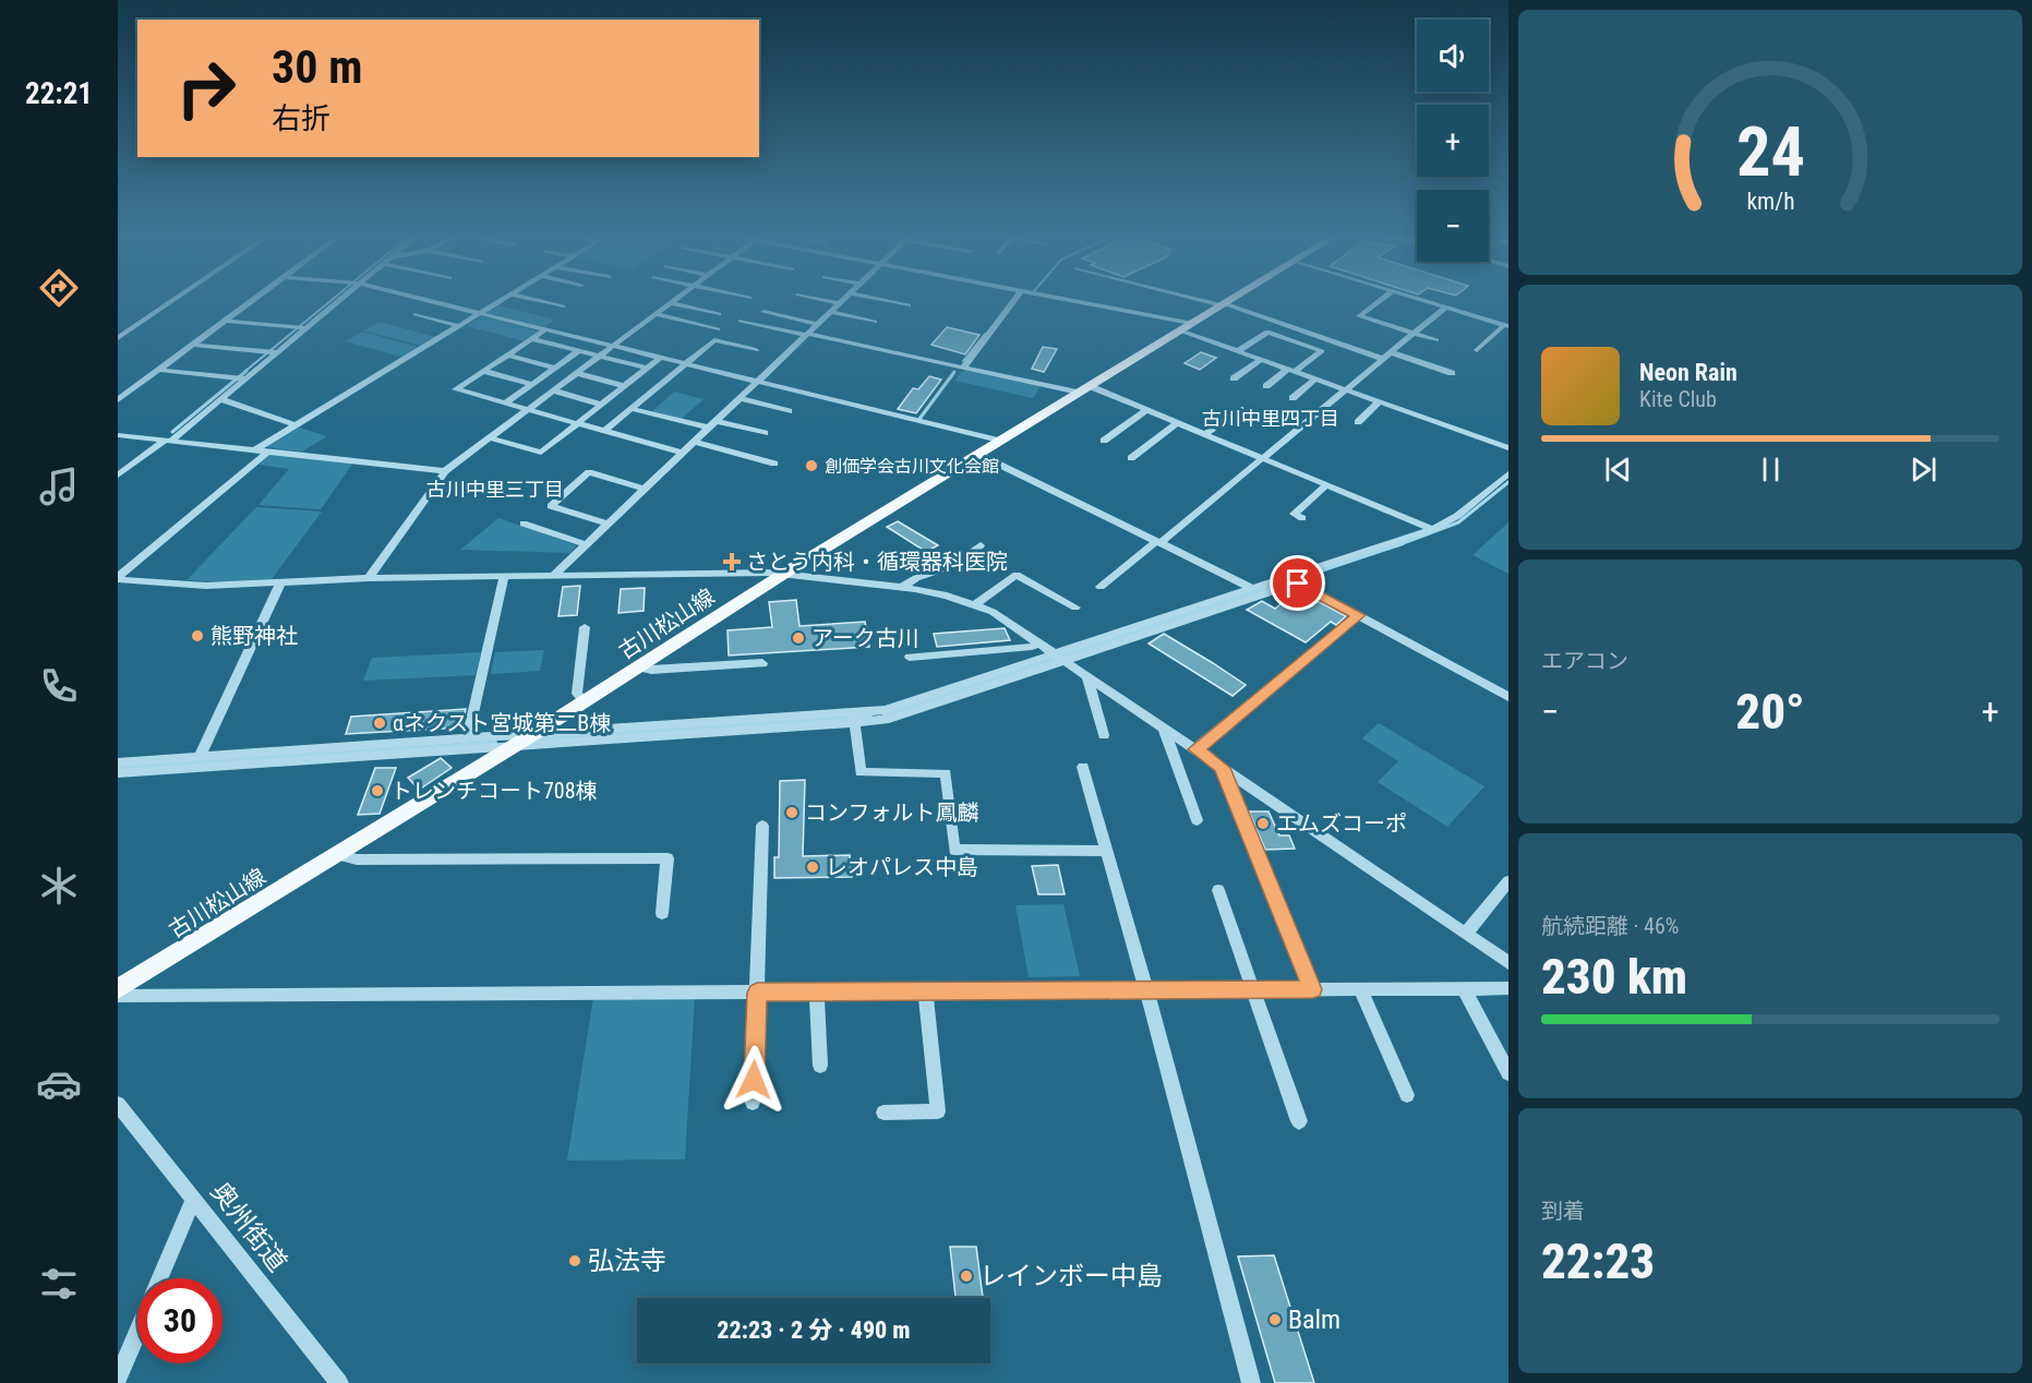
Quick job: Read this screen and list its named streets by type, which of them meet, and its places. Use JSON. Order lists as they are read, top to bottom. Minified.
{"streets":{"main road":["古川松山線"],"street":["奥州街道"]},"districts":["古川中里四丁目","古川中里三丁目"],"places":{"other":["創価学会古川文化会館","熊野神社","アーク古川","αネクスト宮城第二B棟","トレンチコート708棟","コンフォルト鳳麟","エムズコーポ","レオパレス中島","弘法寺","レインボー中島","Balm"],"health":["さとう内科・循環器科医院"]},"page":{"tabs":"22:21","map_buttons":["+","−"],"turn":["30 m","右折"],"song":["Neon Rain","Kite Club"],"tile":["エアコン",["航続距離 · 46%","230 km"],["到着","22:23"]],"heat":["−","20°","+"],"limit":"30","trip":"22:23 · 2 分 · 490 m","gauge":["24","km/h"]}}
